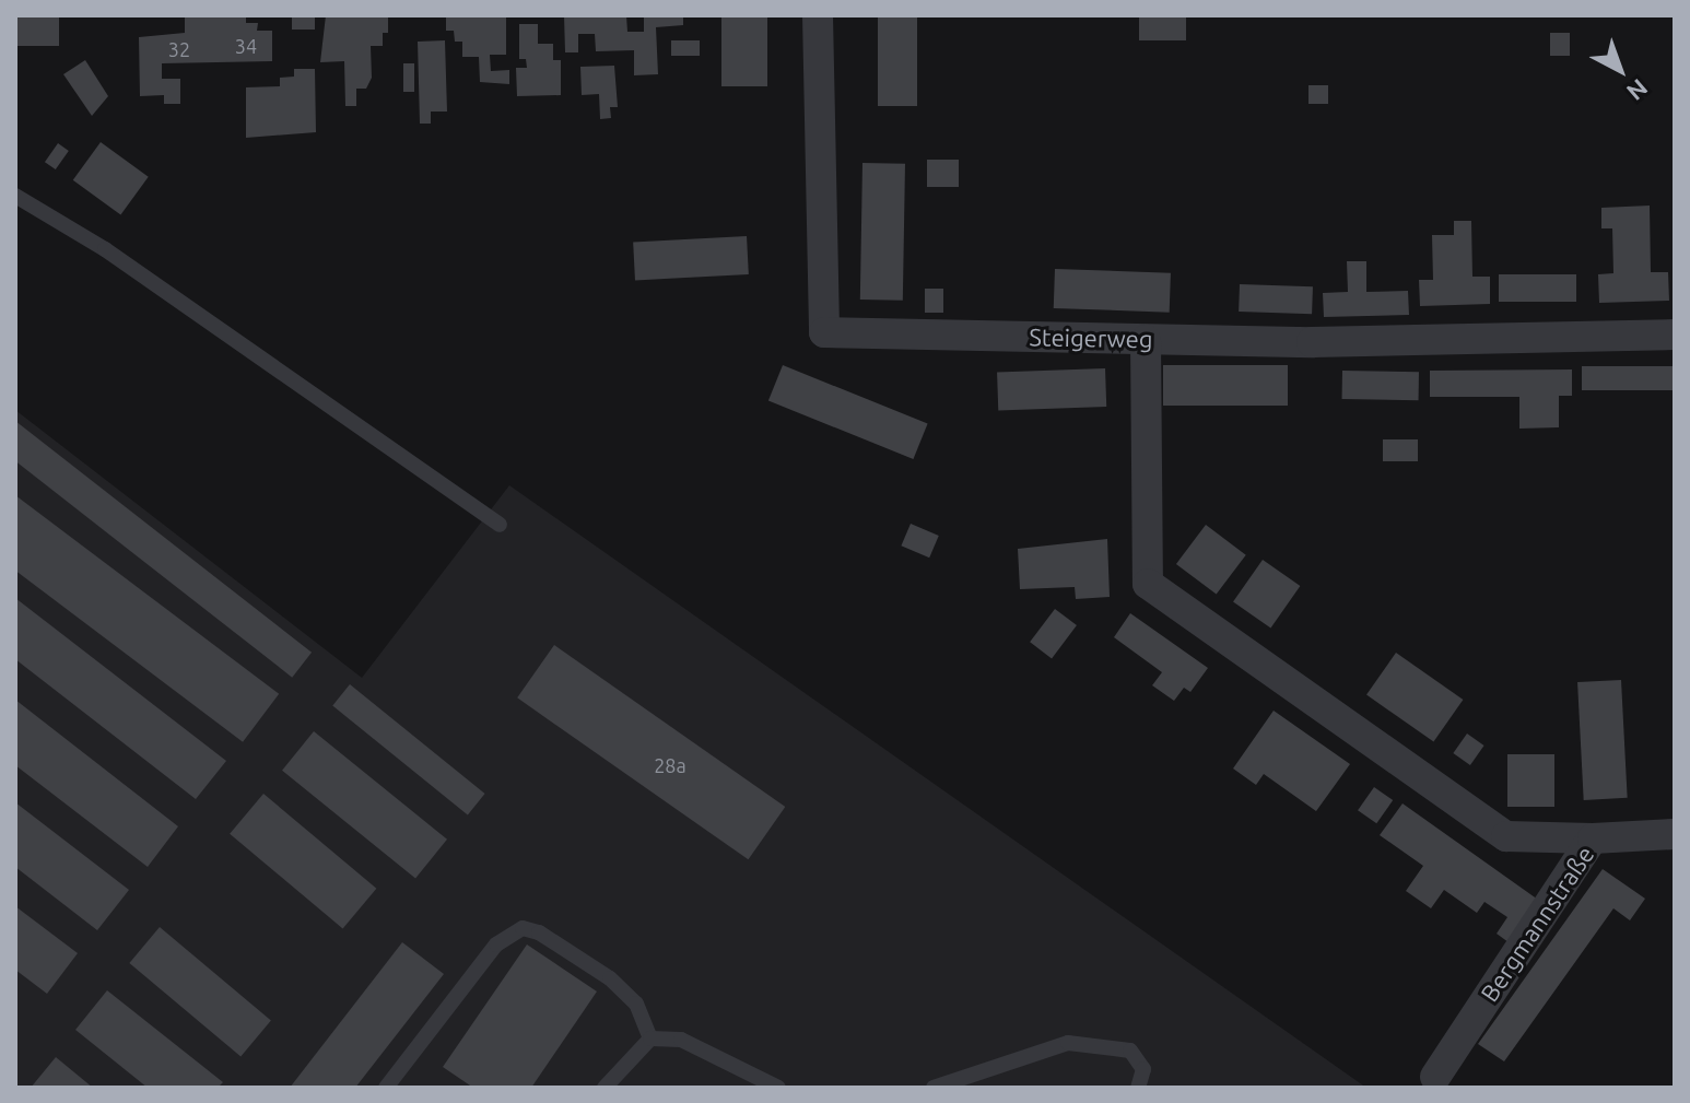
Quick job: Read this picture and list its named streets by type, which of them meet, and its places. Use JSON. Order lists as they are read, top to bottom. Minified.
{"streets":{"street":["Steigerweg","Bergmannstraße"]},"house_numbers":["34","32","28a"],"north":"bottom right"}
